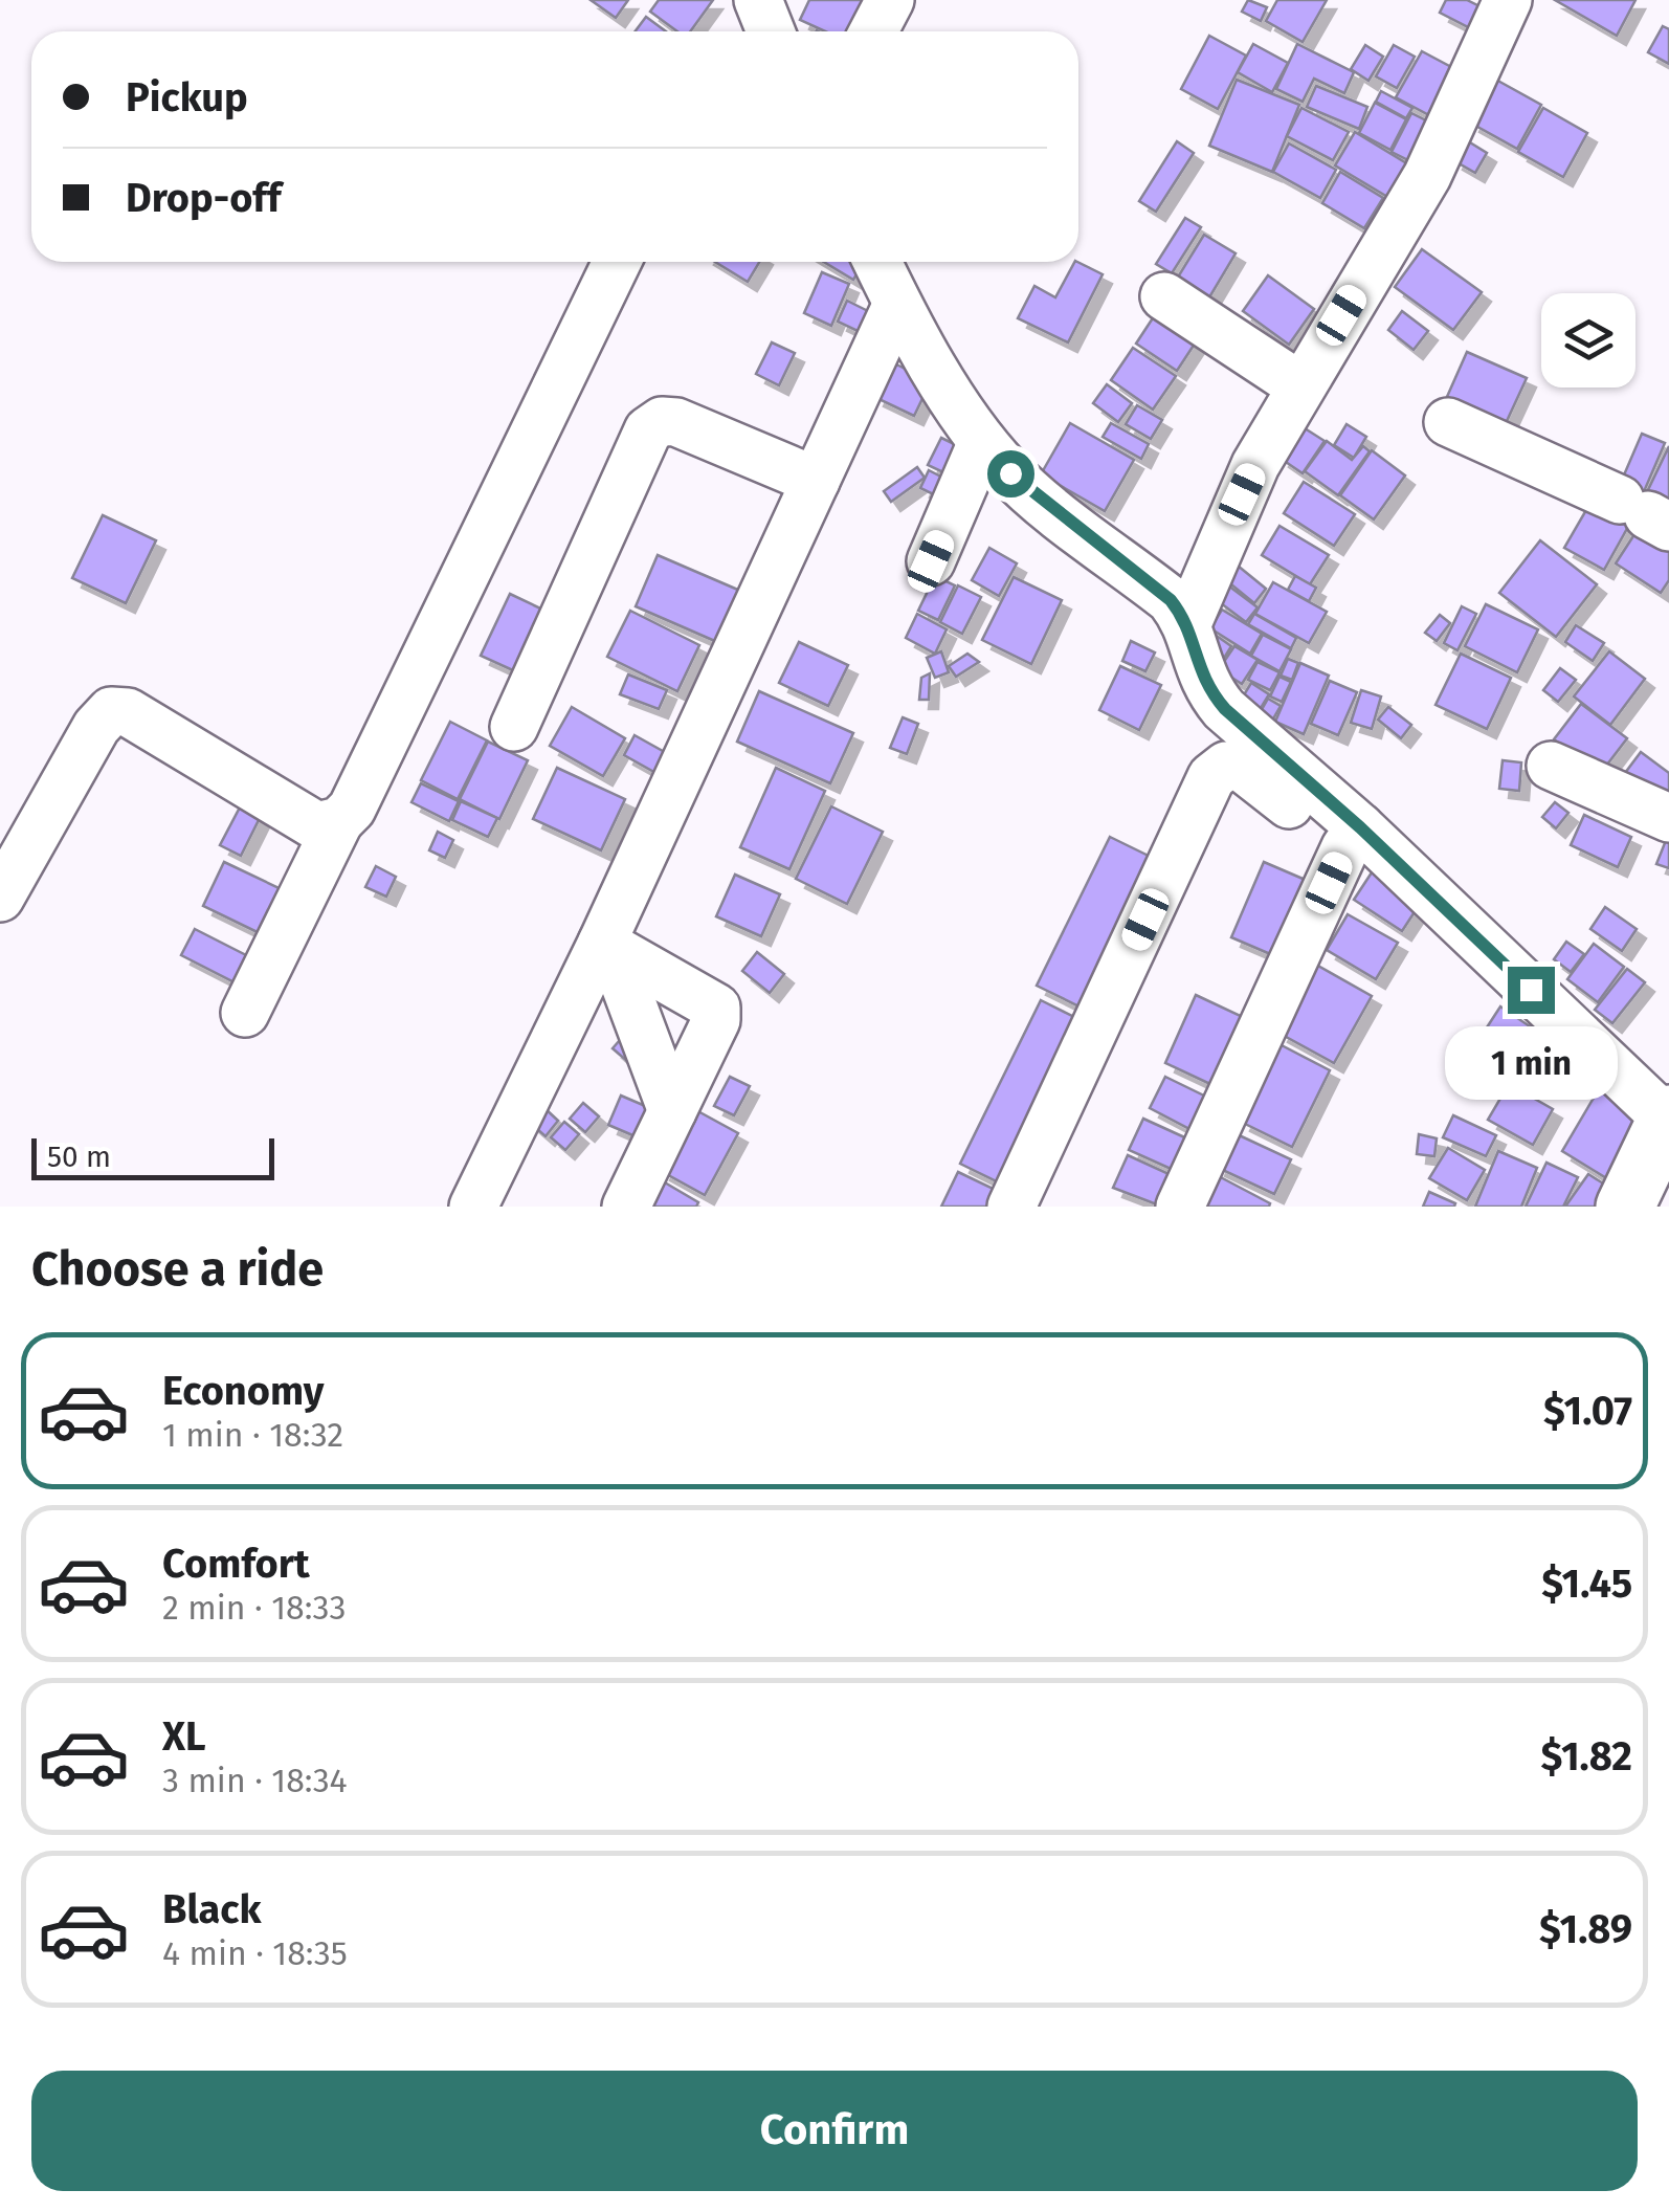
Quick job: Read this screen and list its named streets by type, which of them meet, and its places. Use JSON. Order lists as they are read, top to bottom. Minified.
{"scale_bar":"50 m","page":{"banner":["Pickup","Drop-off"],"bubble":"1 min","scale":"50 m","heading":"Choose a ride","list":[{"name":"Economy","note":"1 min · 18:32","value":"$1.07"},{"name":"Comfort","note":"2 min · 18:33","value":"$1.45"},{"name":"XL","note":"3 min · 18:34","value":"$1.82"},{"name":"Black","note":"4 min · 18:35","value":"$1.89"}],"buttons":"Confirm"}}
